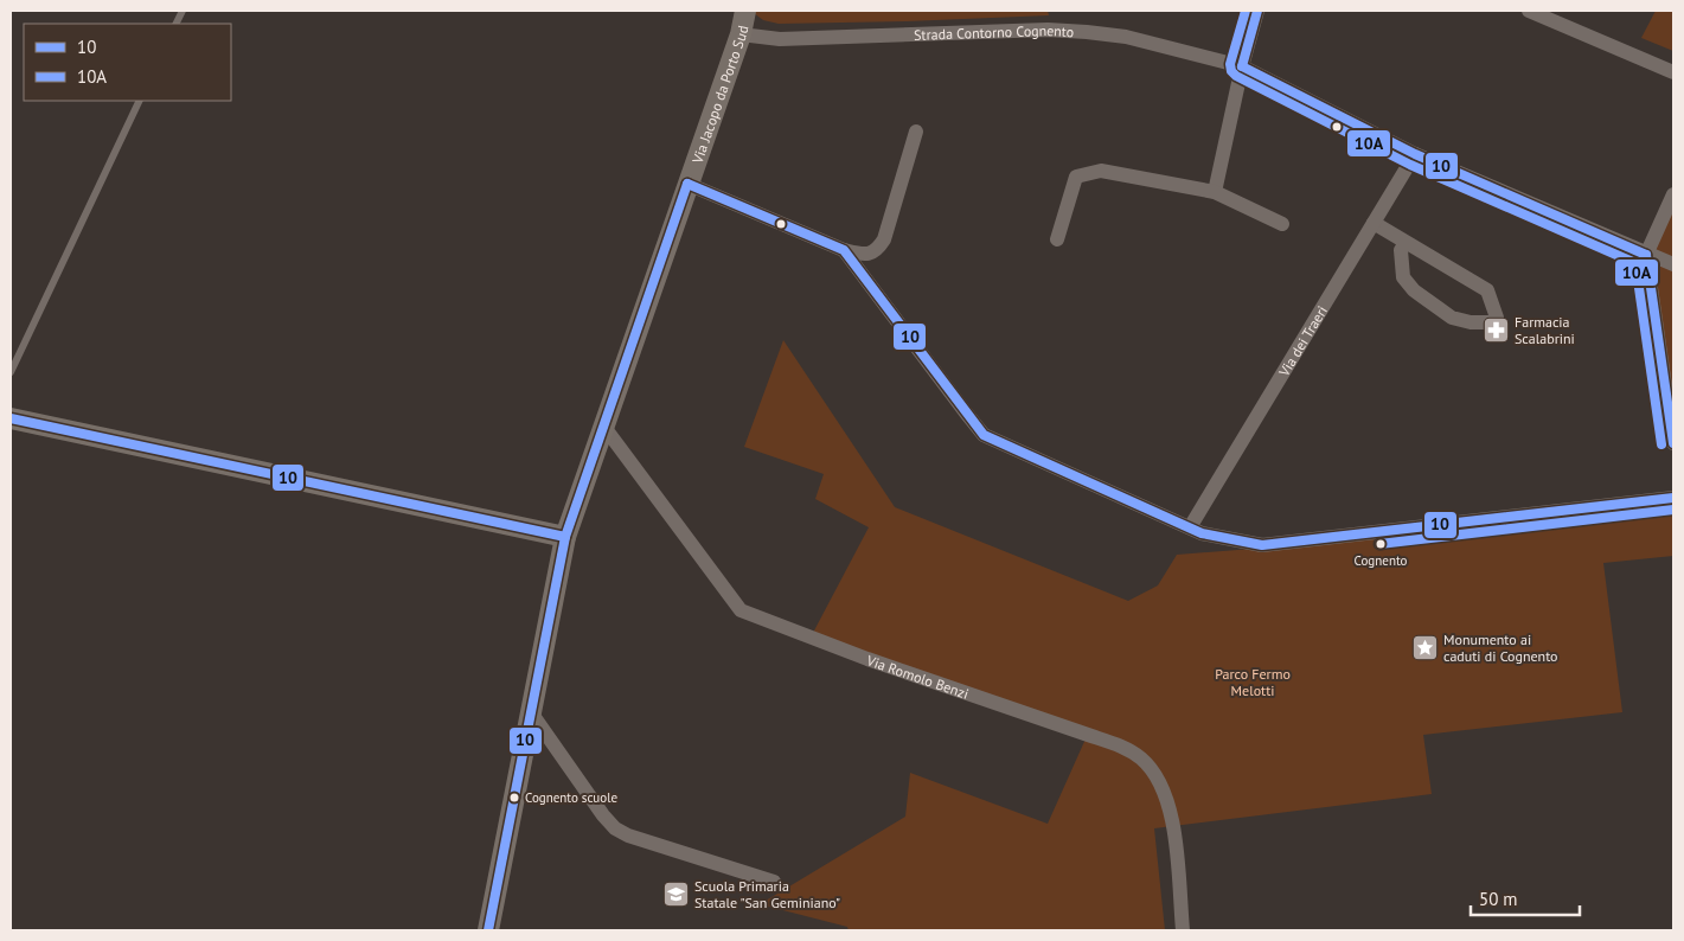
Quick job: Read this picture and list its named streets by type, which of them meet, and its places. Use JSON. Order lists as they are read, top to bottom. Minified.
{"streets":{"street":["Strada Contorno Cognento","Via Jacopo da Porto Sud","Via dei Traeri","Via Romolo Benzi"]},"crossings":[["Strada Contorno Cognento","Via Jacopo da Porto Sud"],["Strada Contorno Cognento","Via dei Traeri"],["Via Jacopo da Porto Sud","Via Romolo Benzi"]],"parks":["Parco Fermo Melotti"],"places":{"pharmacy":["Farmacia Scalabrini"],"other":["Cognento","Cognento scuole"],"place":["Monumento ai caduti di Cognento"],"school or university":["Scuola Primaria Statale \"San Geminiano\""]},"lines":["transit line 10","transit line 10A"],"legend":["10","10A"],"scale_bar":"50 m"}
